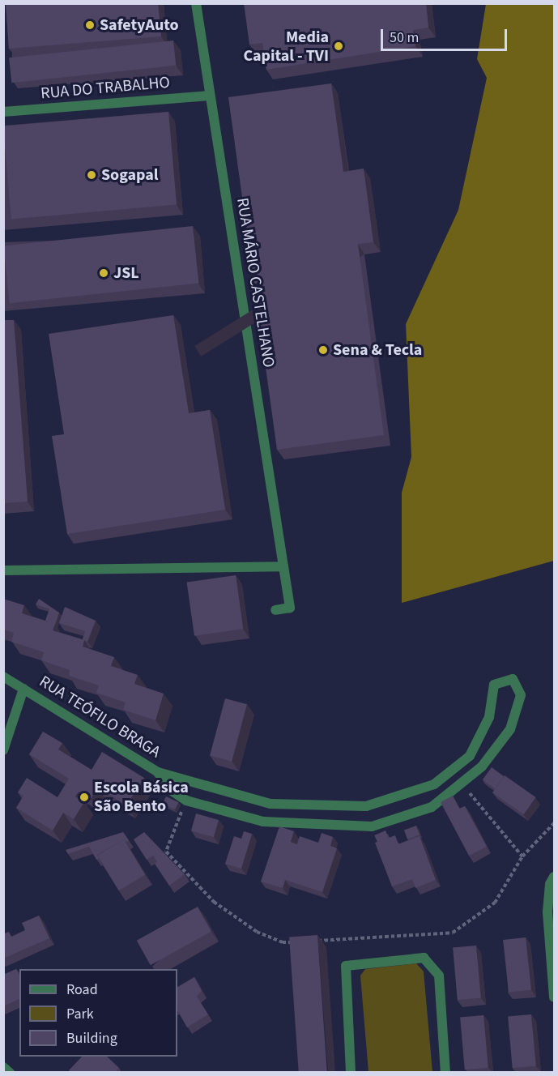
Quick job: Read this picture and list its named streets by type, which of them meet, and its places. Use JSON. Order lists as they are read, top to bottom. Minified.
{"streets":{"street":["RUA DO TRABALHO","RUA MÁRIO CASTELHANO","RUA TEÓFILO BRAGA"]},"crossings":[["RUA DO TRABALHO","RUA MÁRIO CASTELHANO"]],"places":["SafetyAuto","Media Capital - TVI","Sogapal","JSL","Sena & Tecla","Escola Básica São Bento"],"legend":["Road","Park","Building"],"scale_bar":"50 m"}
